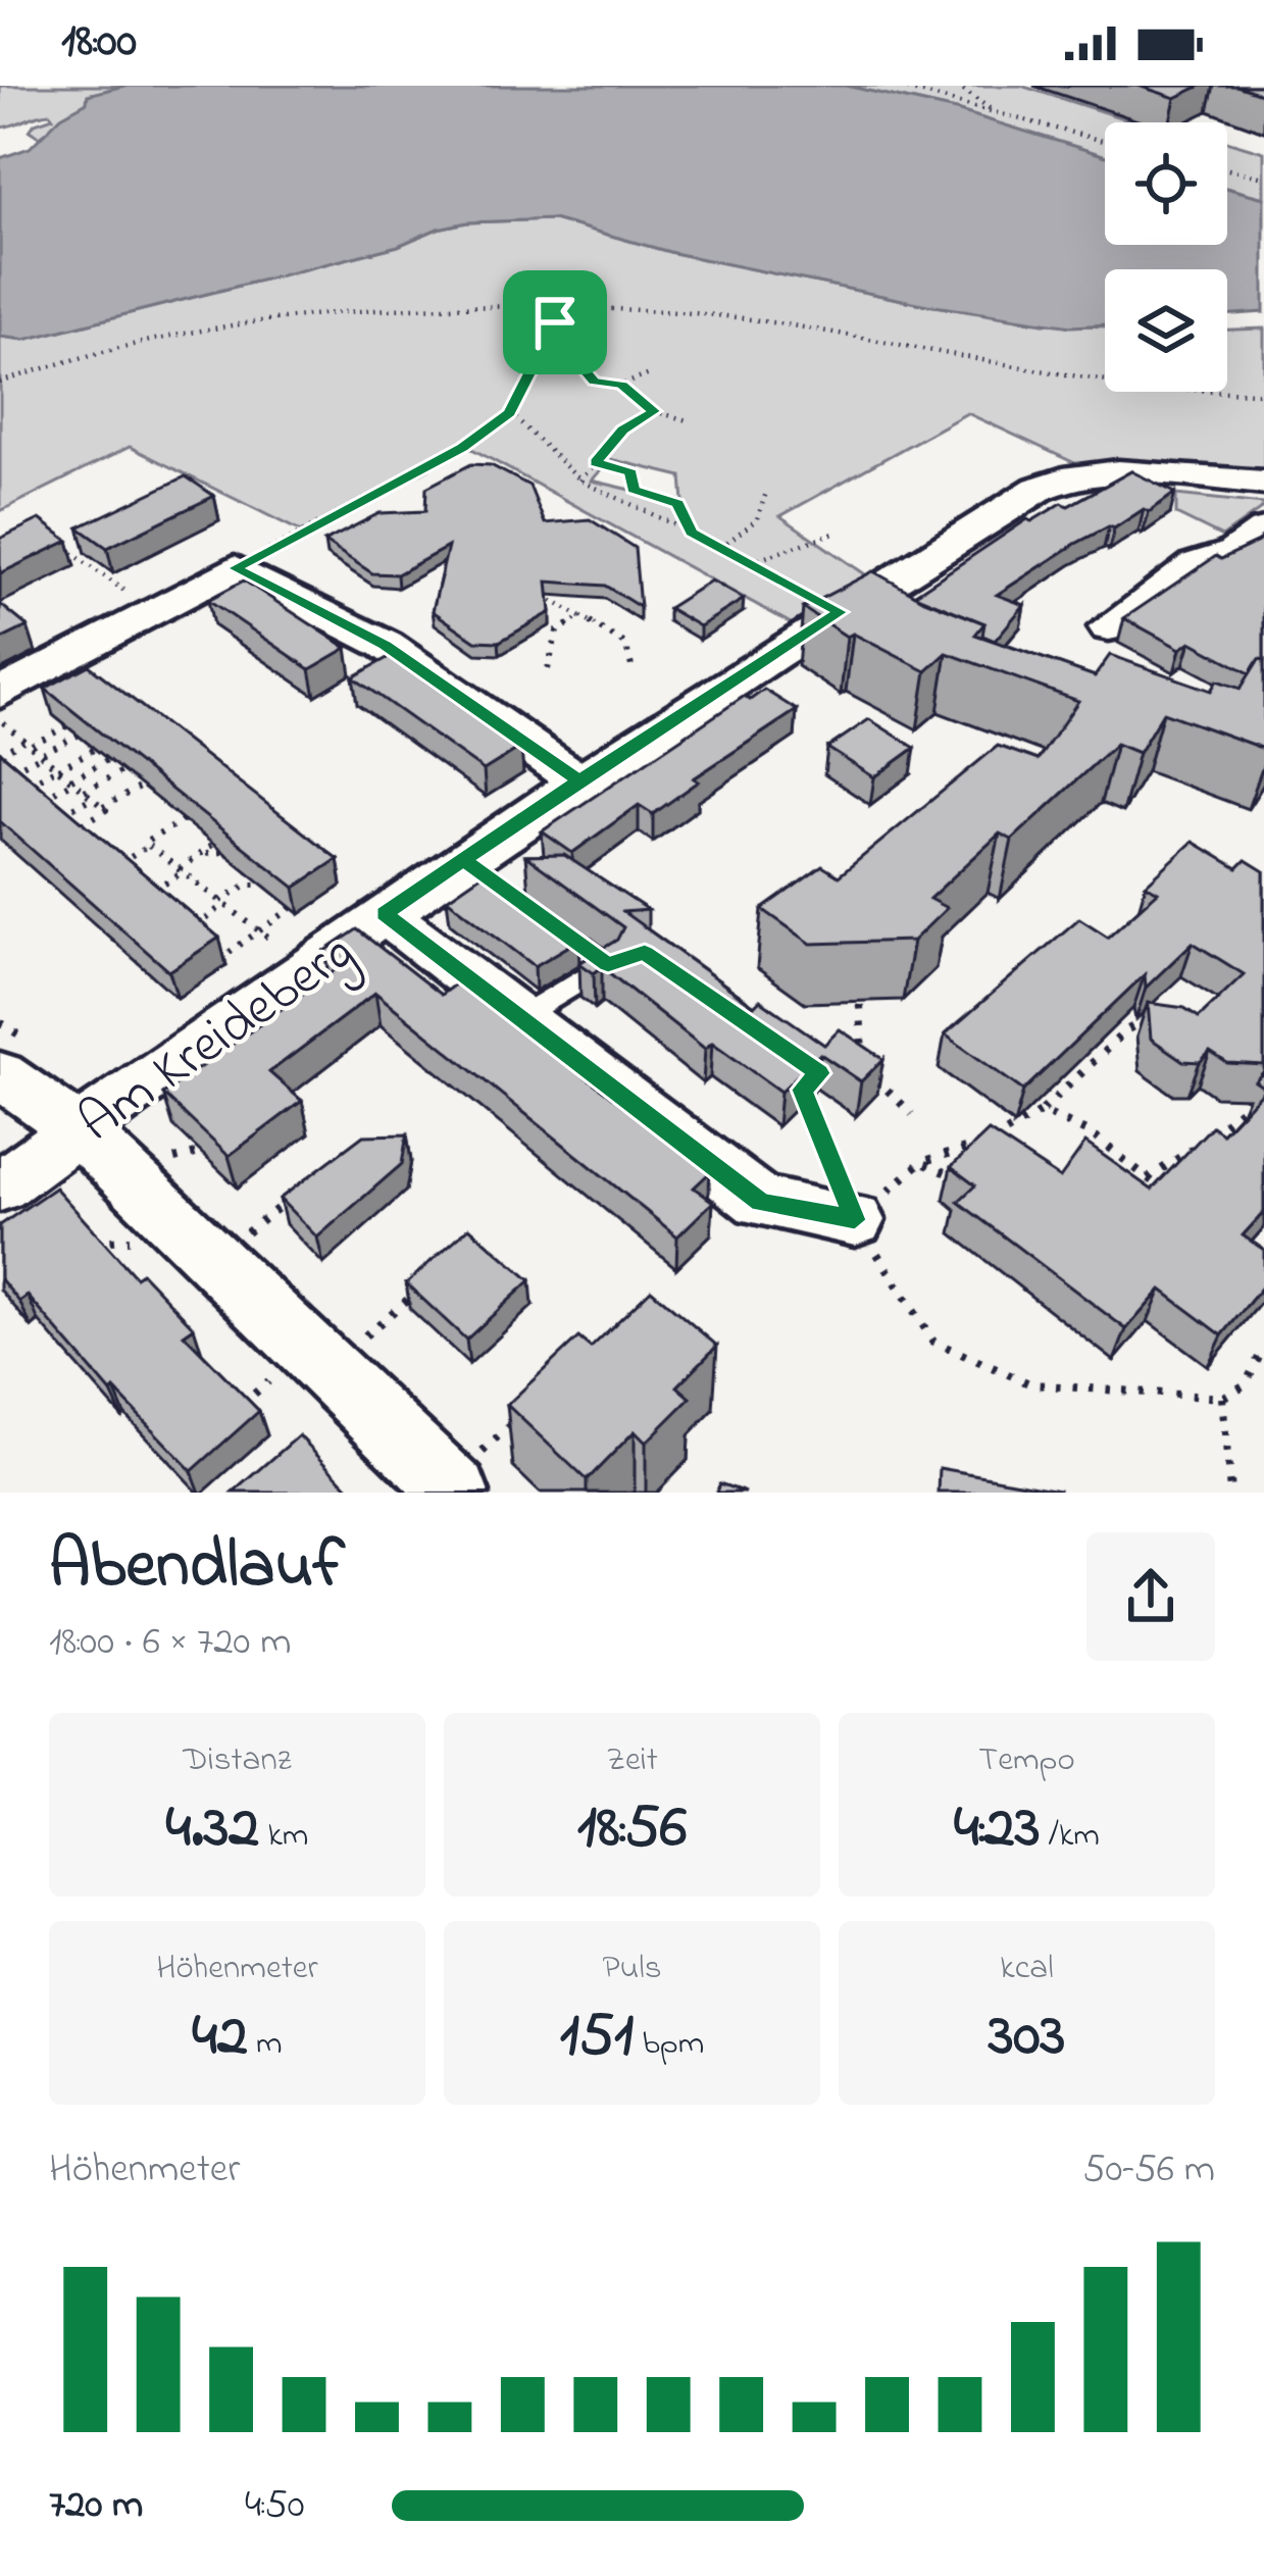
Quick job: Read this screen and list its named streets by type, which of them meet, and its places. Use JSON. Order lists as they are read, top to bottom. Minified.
{"streets":{"street":["Am Kreideberg"]},"page":{"status":"18:00","heading":["Abendlauf","18:00 · 6 × 720 m"],"stats":[["Distanz","4.32 km"],["Zeit","18:56"],["Tempo","4:23 /km"],["Höhenmeter","42 m"],["Puls","151 bpm"],["kcal","303"]],"chart":["Höhenmeter","50–56 m"],"list":[{"name":"720 m","note":"4:50"}]}}
